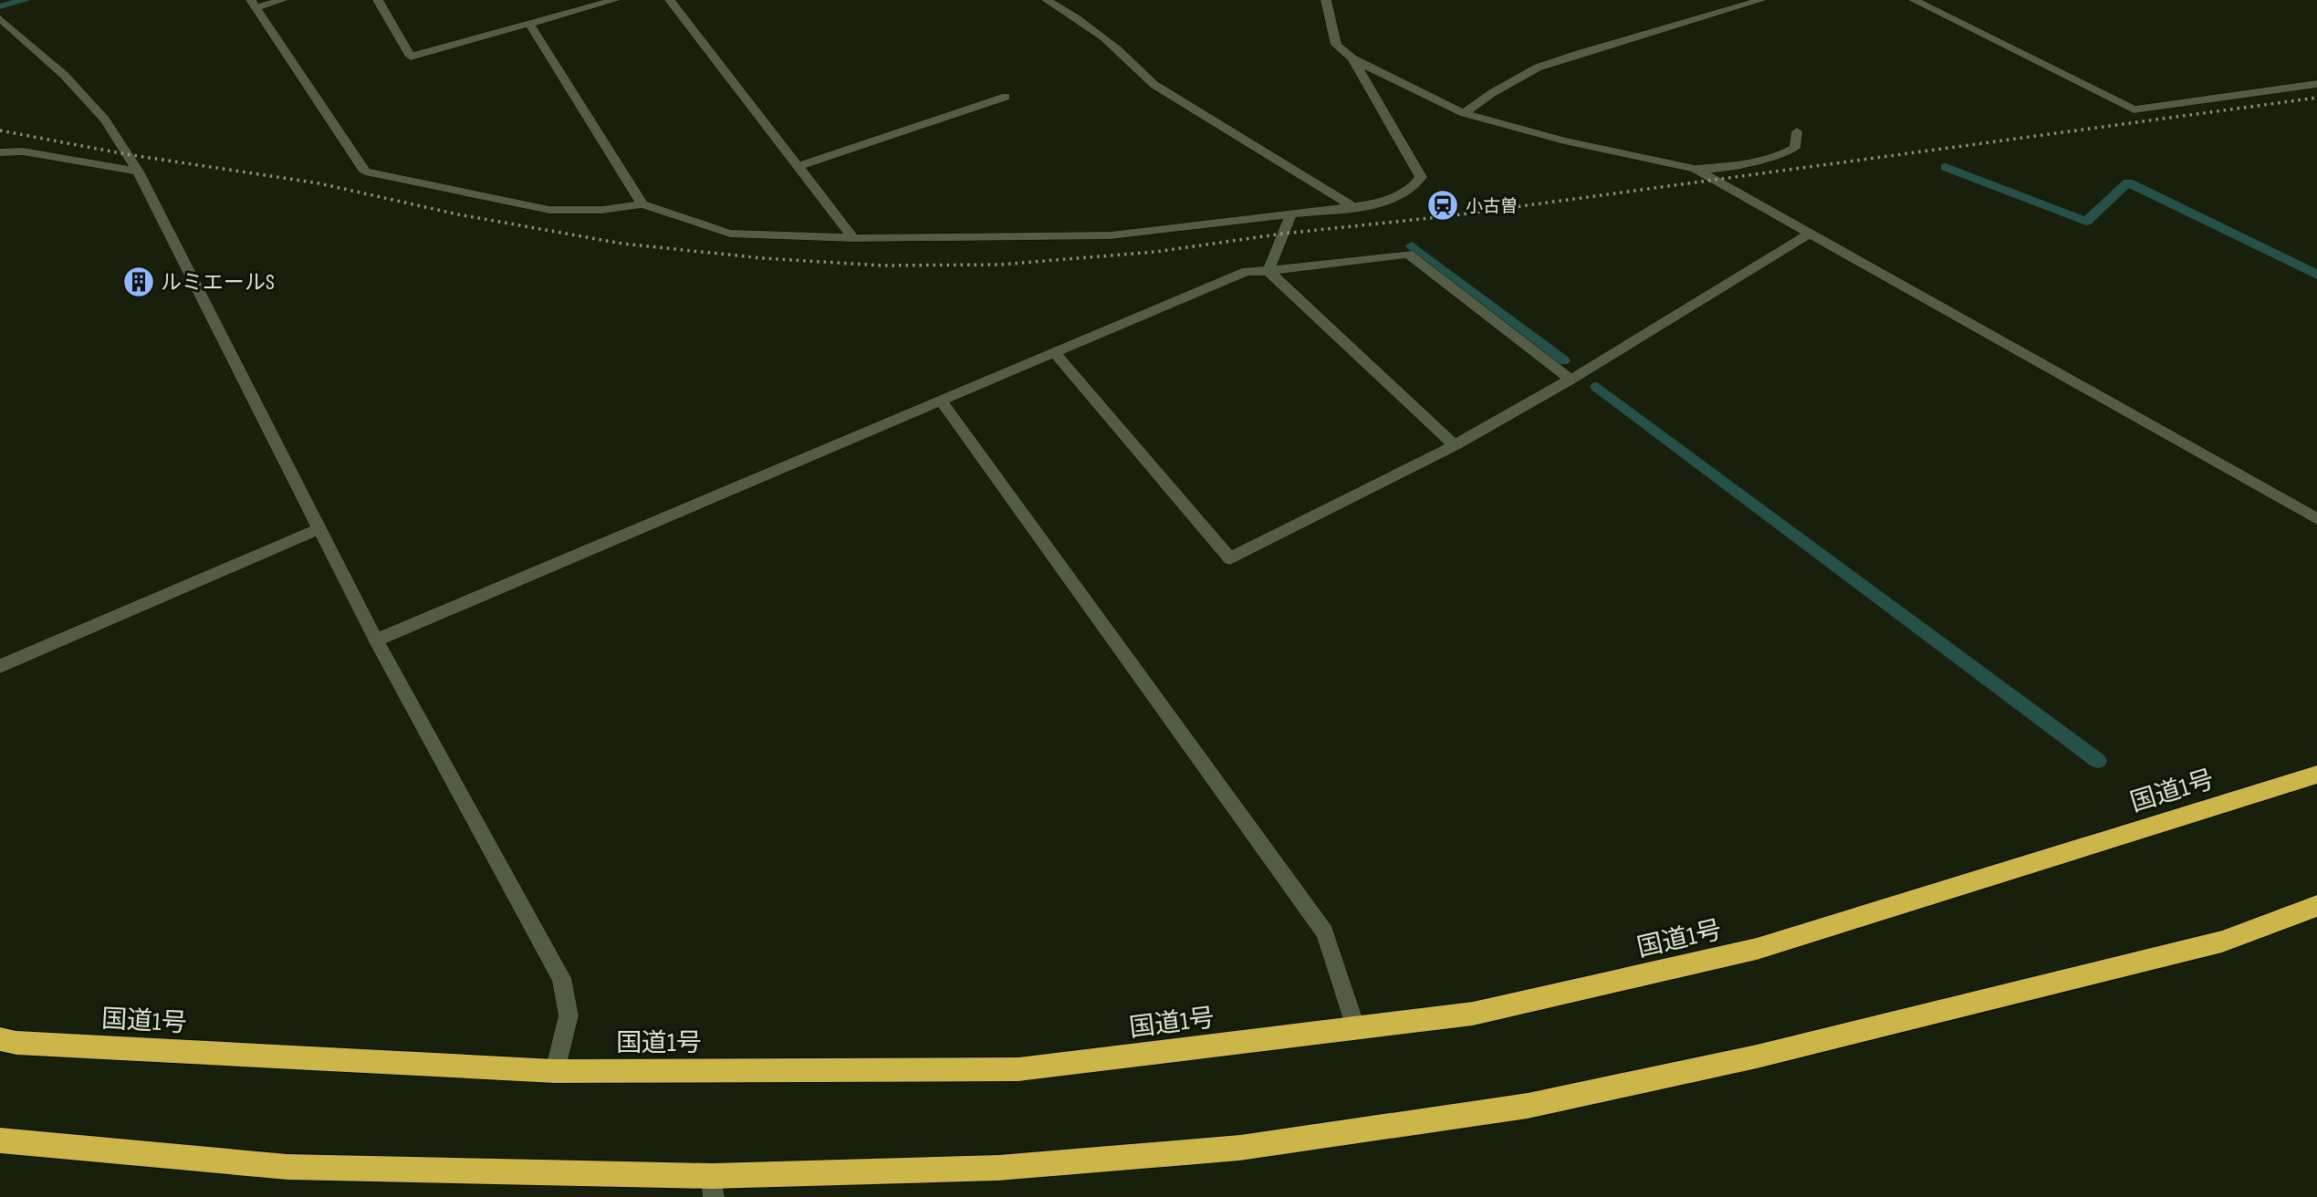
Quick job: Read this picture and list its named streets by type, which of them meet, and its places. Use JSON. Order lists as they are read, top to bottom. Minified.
{"streets":{"highway":["国道1号"]},"places":{"station":["小古曽"],"building":["ルミエールS"]}}
